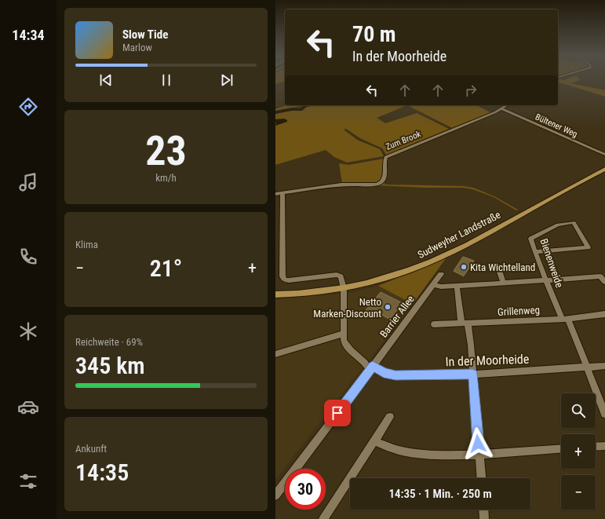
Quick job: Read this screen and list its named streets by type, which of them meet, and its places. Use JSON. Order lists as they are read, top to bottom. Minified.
{"streets":{"main road":["Sudweyher Landstraße"],"street":["Bültener Weg","Zum Brook","Bienenweide","Grillenweg","Barrier Allee","In der Moorheide"]},"crossings":[["Bültener Weg","Zum Brook"],["Bienenweide","Grillenweg"],["Bienenweide","In der Moorheide"],["Barrier Allee","In der Moorheide"]],"places":["Kita Wichtelland","Netto Marken-Discount"],"page":{"tabs":"14:34","turn":["70 m","In der Moorheide"],"song":["Slow Tide","Marlow"],"tile":[["23","km/h"],"Klima",["Reichweite · 69%","345 km"],["Ankunft","14:35"]],"heat":["−","21°","+"],"map_buttons":["+","−"],"limit":"30","trip":"14:35 · 1 Min. · 250 m"}}
